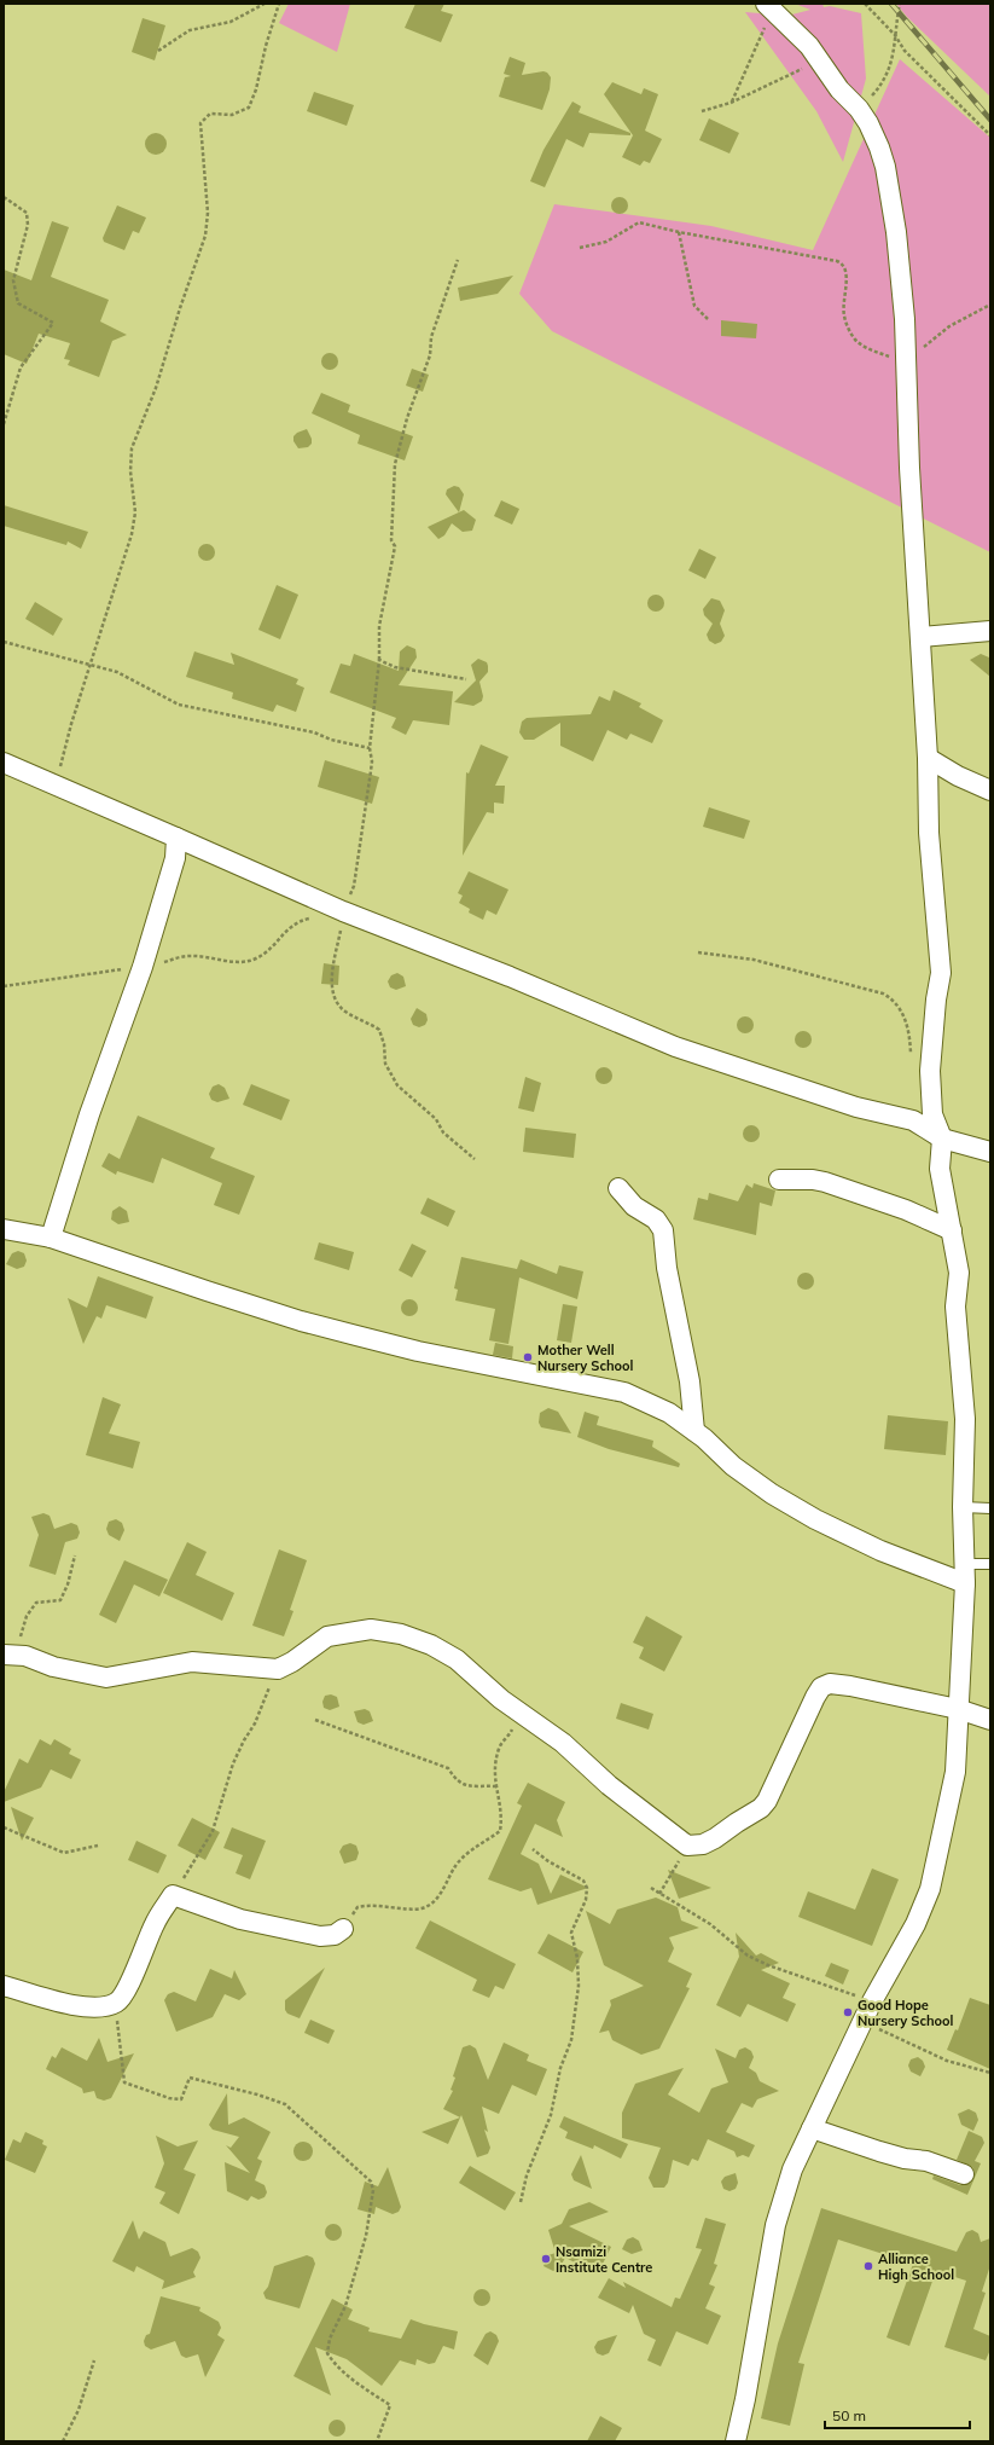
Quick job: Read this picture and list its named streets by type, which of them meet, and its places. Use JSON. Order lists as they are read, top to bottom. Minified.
{"places":["Mother Well Nursery School","Good Hope Nursery School","Nsamizi Institute Centre","Alliance High School"],"scale_bar":"50 m"}
